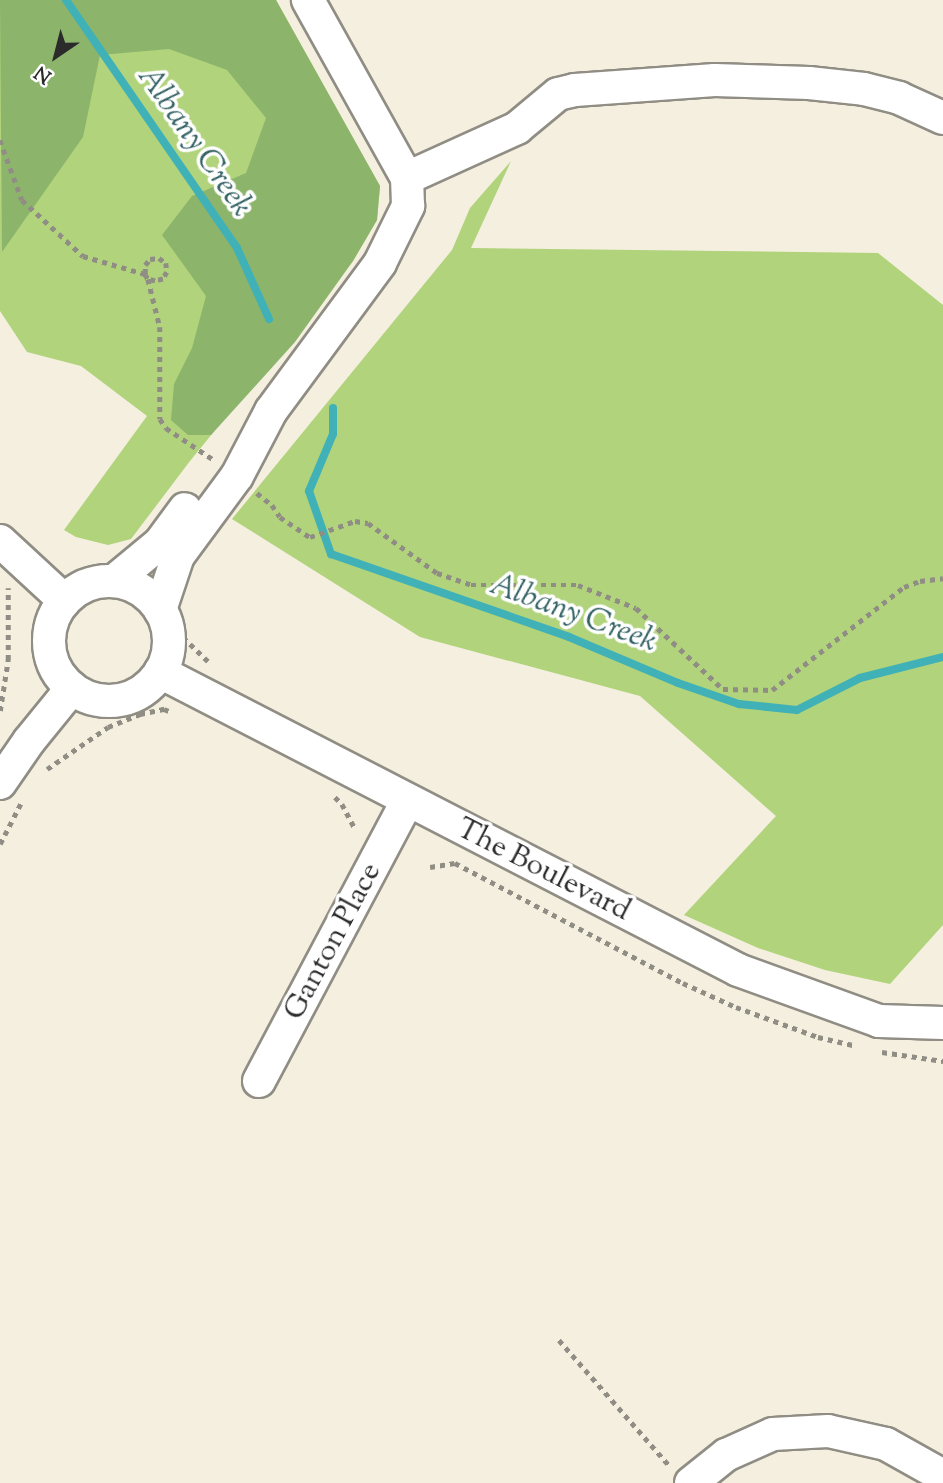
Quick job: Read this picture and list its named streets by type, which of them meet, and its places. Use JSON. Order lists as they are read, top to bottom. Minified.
{"streets":{"street":["The Boulevard","Ganton Place"]},"crossings":[["The Boulevard","Ganton Place"]],"water":["Albany Creek"],"north":"bottom left"}
